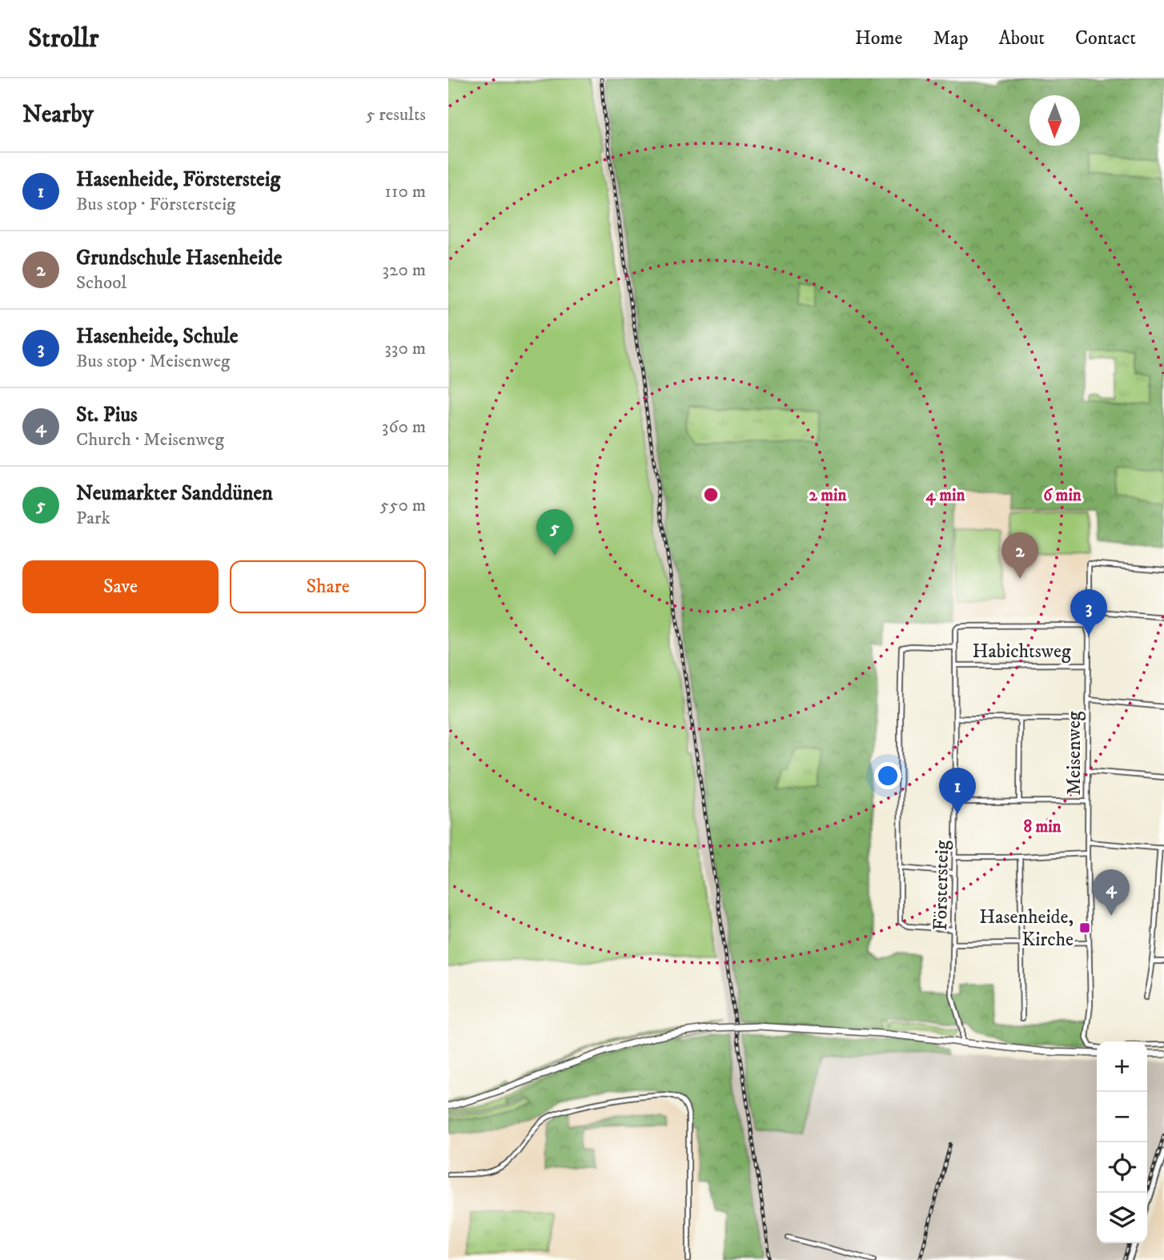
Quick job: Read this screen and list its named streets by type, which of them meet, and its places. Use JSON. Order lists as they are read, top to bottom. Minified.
{"streets":{"street":["Habichtsweg","Meisenweg","Förstersteig"]},"crossings":[["Habichtsweg","Meisenweg"],["Habichtsweg","Förstersteig"],["Meisenweg","Förstersteig"]],"places":{"transit":["Hasenheide, Kirche"]},"north":"bottom","page":{"header":"Strollr","nav":["Home","Map","About","Contact"],"heading":["Nearby","5 results"],"list":[{"mark":"1","name":"Hasenheide, Förstersteig","note":"Bus stop · Förstersteig","value":"110 m"},{"mark":"2","name":"Grundschule Hasenheide","note":"School","value":"320 m"},{"mark":"3","name":"Hasenheide, Schule","note":"Bus stop · Meisenweg","value":"330 m"},{"mark":"4","name":"St. Pius","note":"Church · Meisenweg","value":"360 m"},{"mark":"5","name":"Neumarkter Sanddünen","note":"Park","value":"550 m"}],"pins":["5","2","3","1","4"],"buttons":["Save","Share"],"map_buttons":["+","−"]},"rings":["2 min","4 min","6 min","8 min"]}
